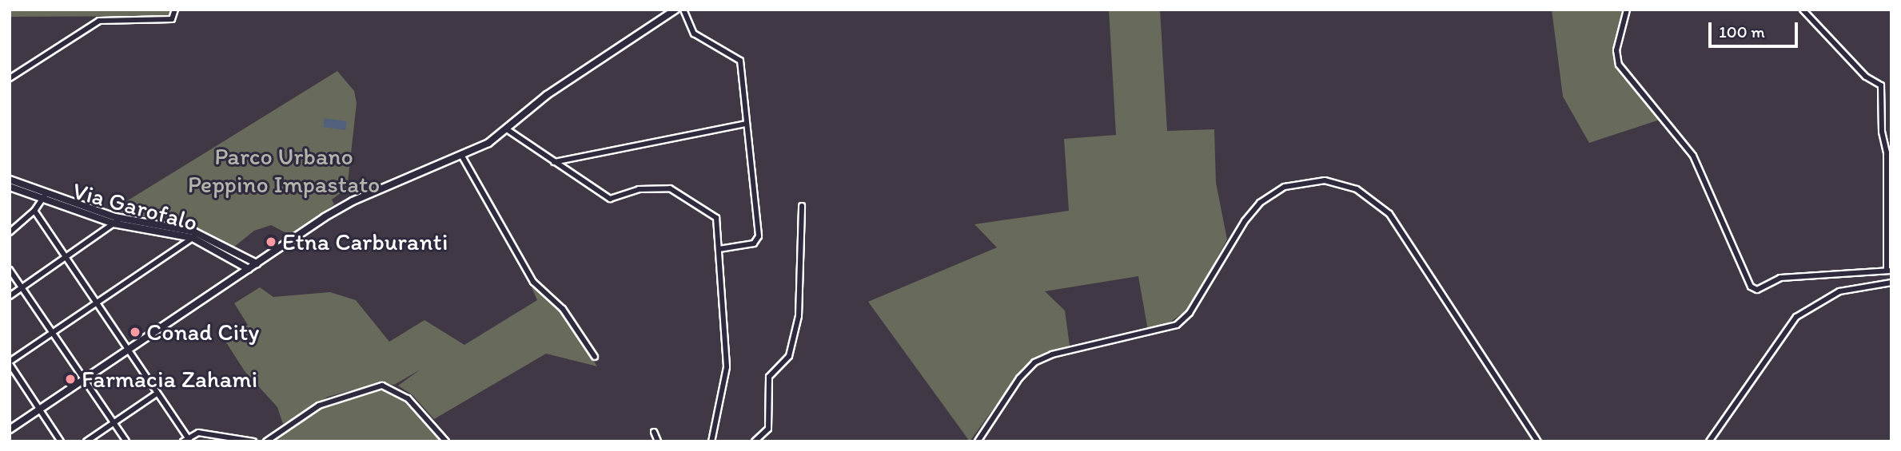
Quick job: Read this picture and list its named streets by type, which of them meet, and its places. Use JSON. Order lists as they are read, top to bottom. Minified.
{"streets":{"main road":["Via Garofalo"]},"parks":["Parco Urbano Peppino Impastato"],"places":["Etna Carburanti","Conad City","Farmacia Zahami"],"scale_bar":"100 m"}
